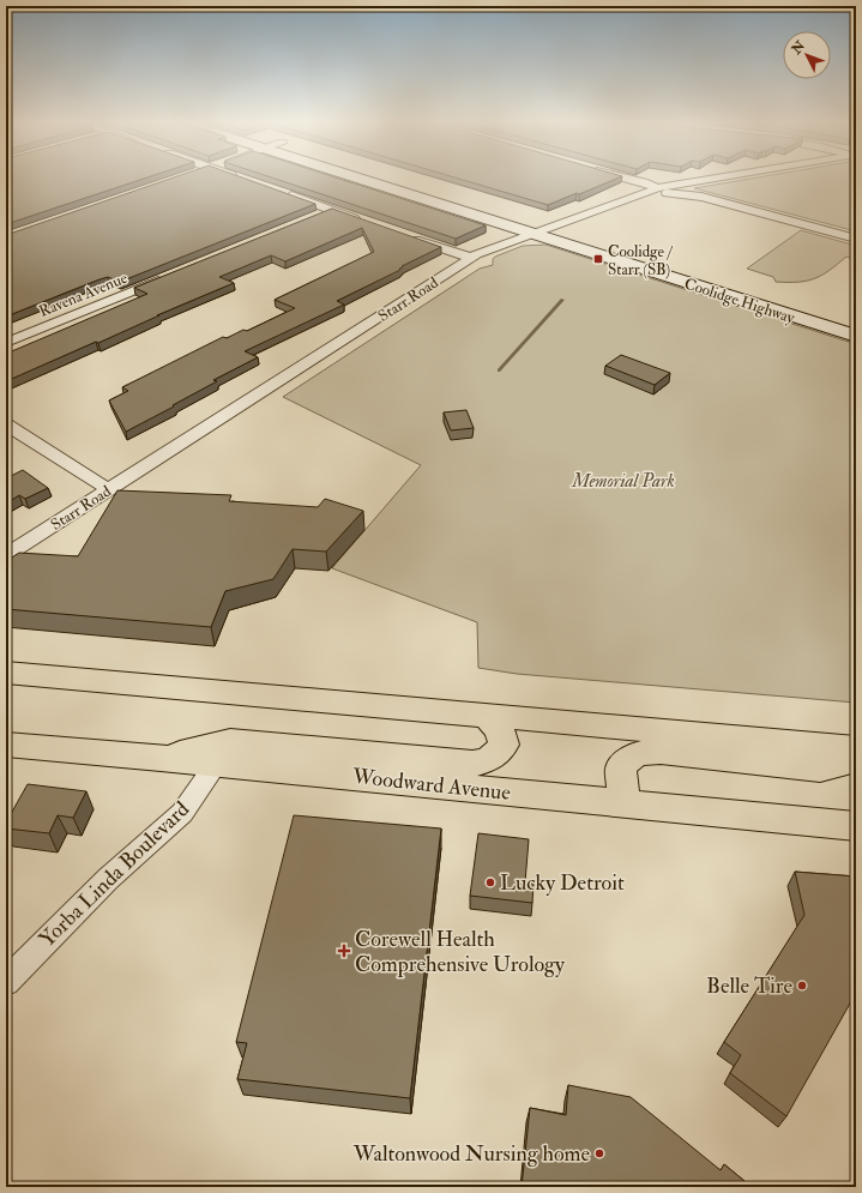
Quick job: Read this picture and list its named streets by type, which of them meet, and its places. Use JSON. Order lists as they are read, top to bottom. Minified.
{"streets":{"main road":["Coolidge Highway","Woodward Avenue"],"street":["Ravena Avenue","Starr Road","Yorba Linda Boulevard"]},"crossings":[["Starr Road","Coolidge Highway"],["Woodward Avenue","Yorba Linda Boulevard"]],"parks":["Memorial Park"],"places":{"transit":["Coolidge / Starr (SB)"],"other":["Lucky Detroit","Belle Tire","Waltonwood Nursing home"],"health":["Corewell Health Comprehensive Urology"]},"north":"top left"}
